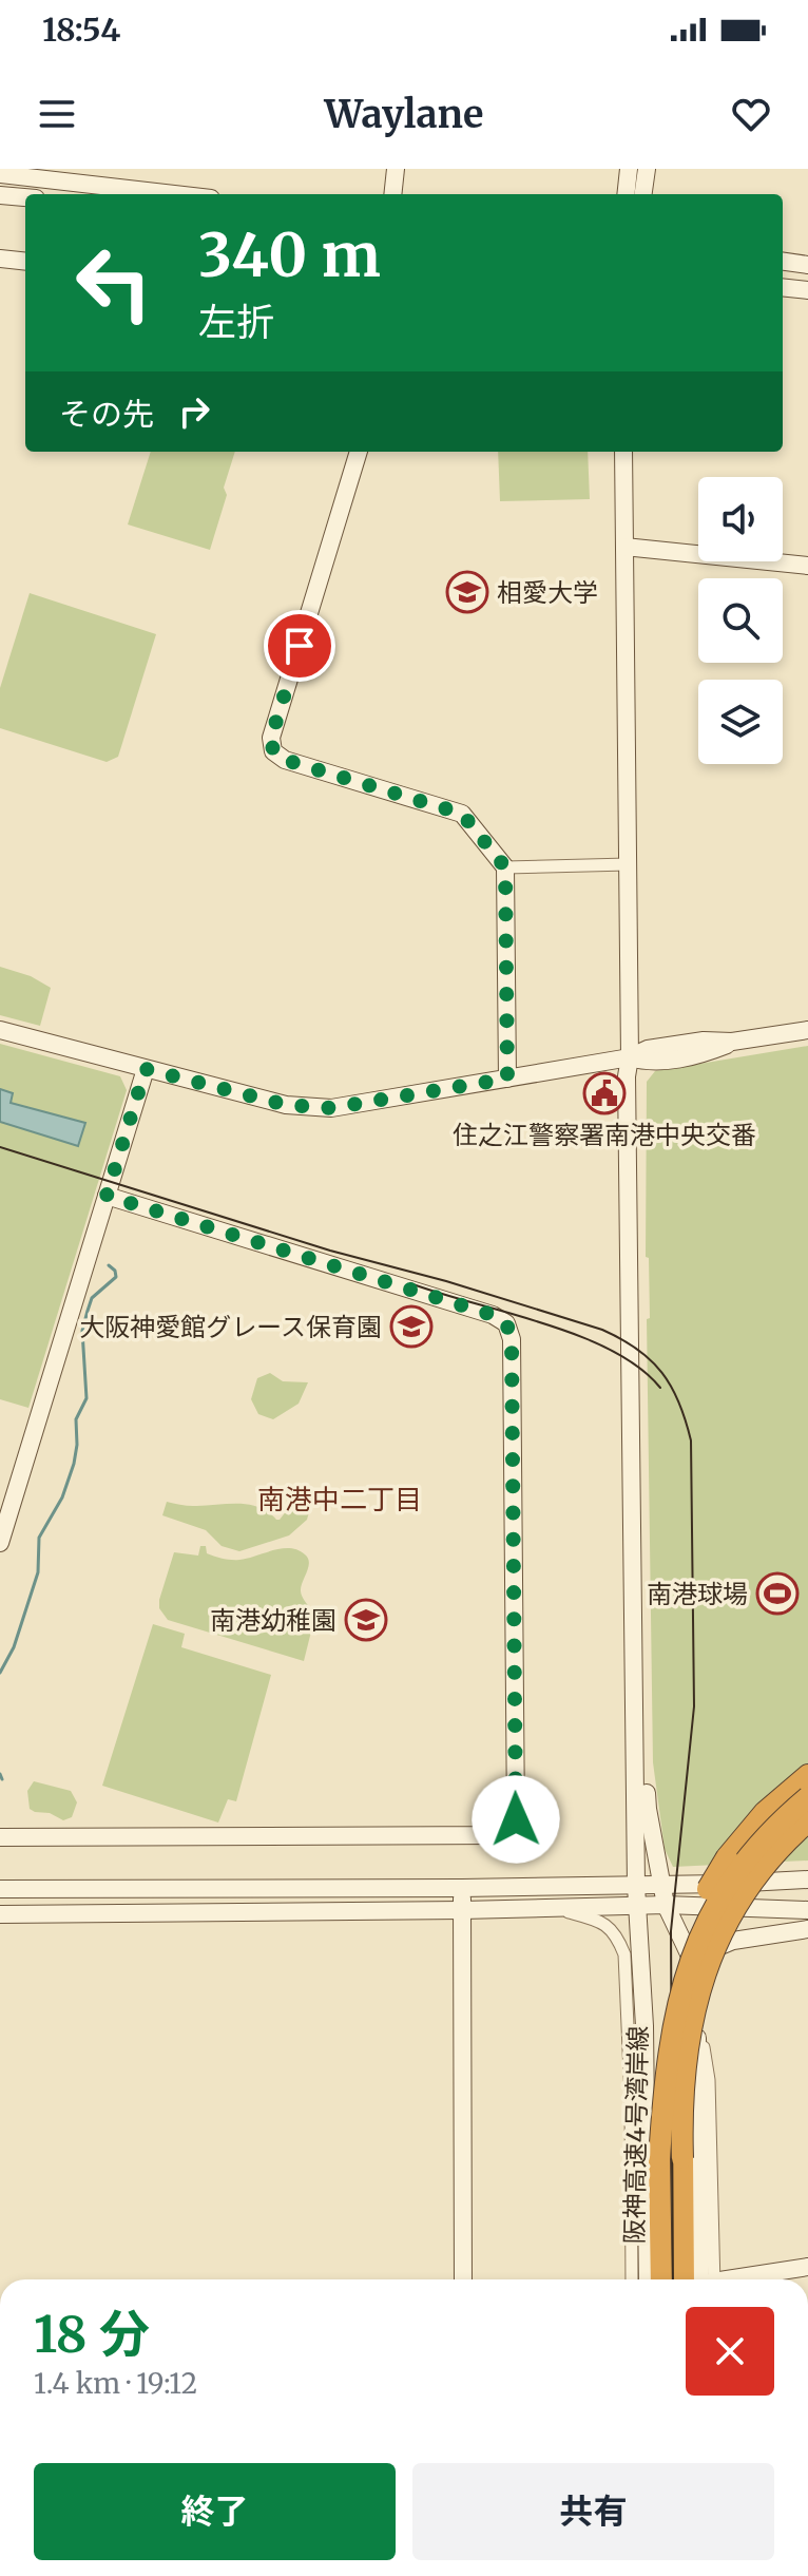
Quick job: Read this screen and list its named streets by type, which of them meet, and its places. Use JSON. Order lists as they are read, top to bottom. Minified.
{"streets":{"highway":["阪神高速4号湾岸線"]},"districts":["南港中二丁目"],"places":{"school or university":["相愛大学","大阪神愛館グレース保育園","南港幼稚園"],"public building":["住之江警察署南港中央交番"],"sports":["南港球場"]},"page":{"status":"18:54","header":"Waylane","turn":["340 m","左折"],"then":"その先","heading":["18 分","1.4 km · 19:12"],"buttons":["終了","共有"]}}
